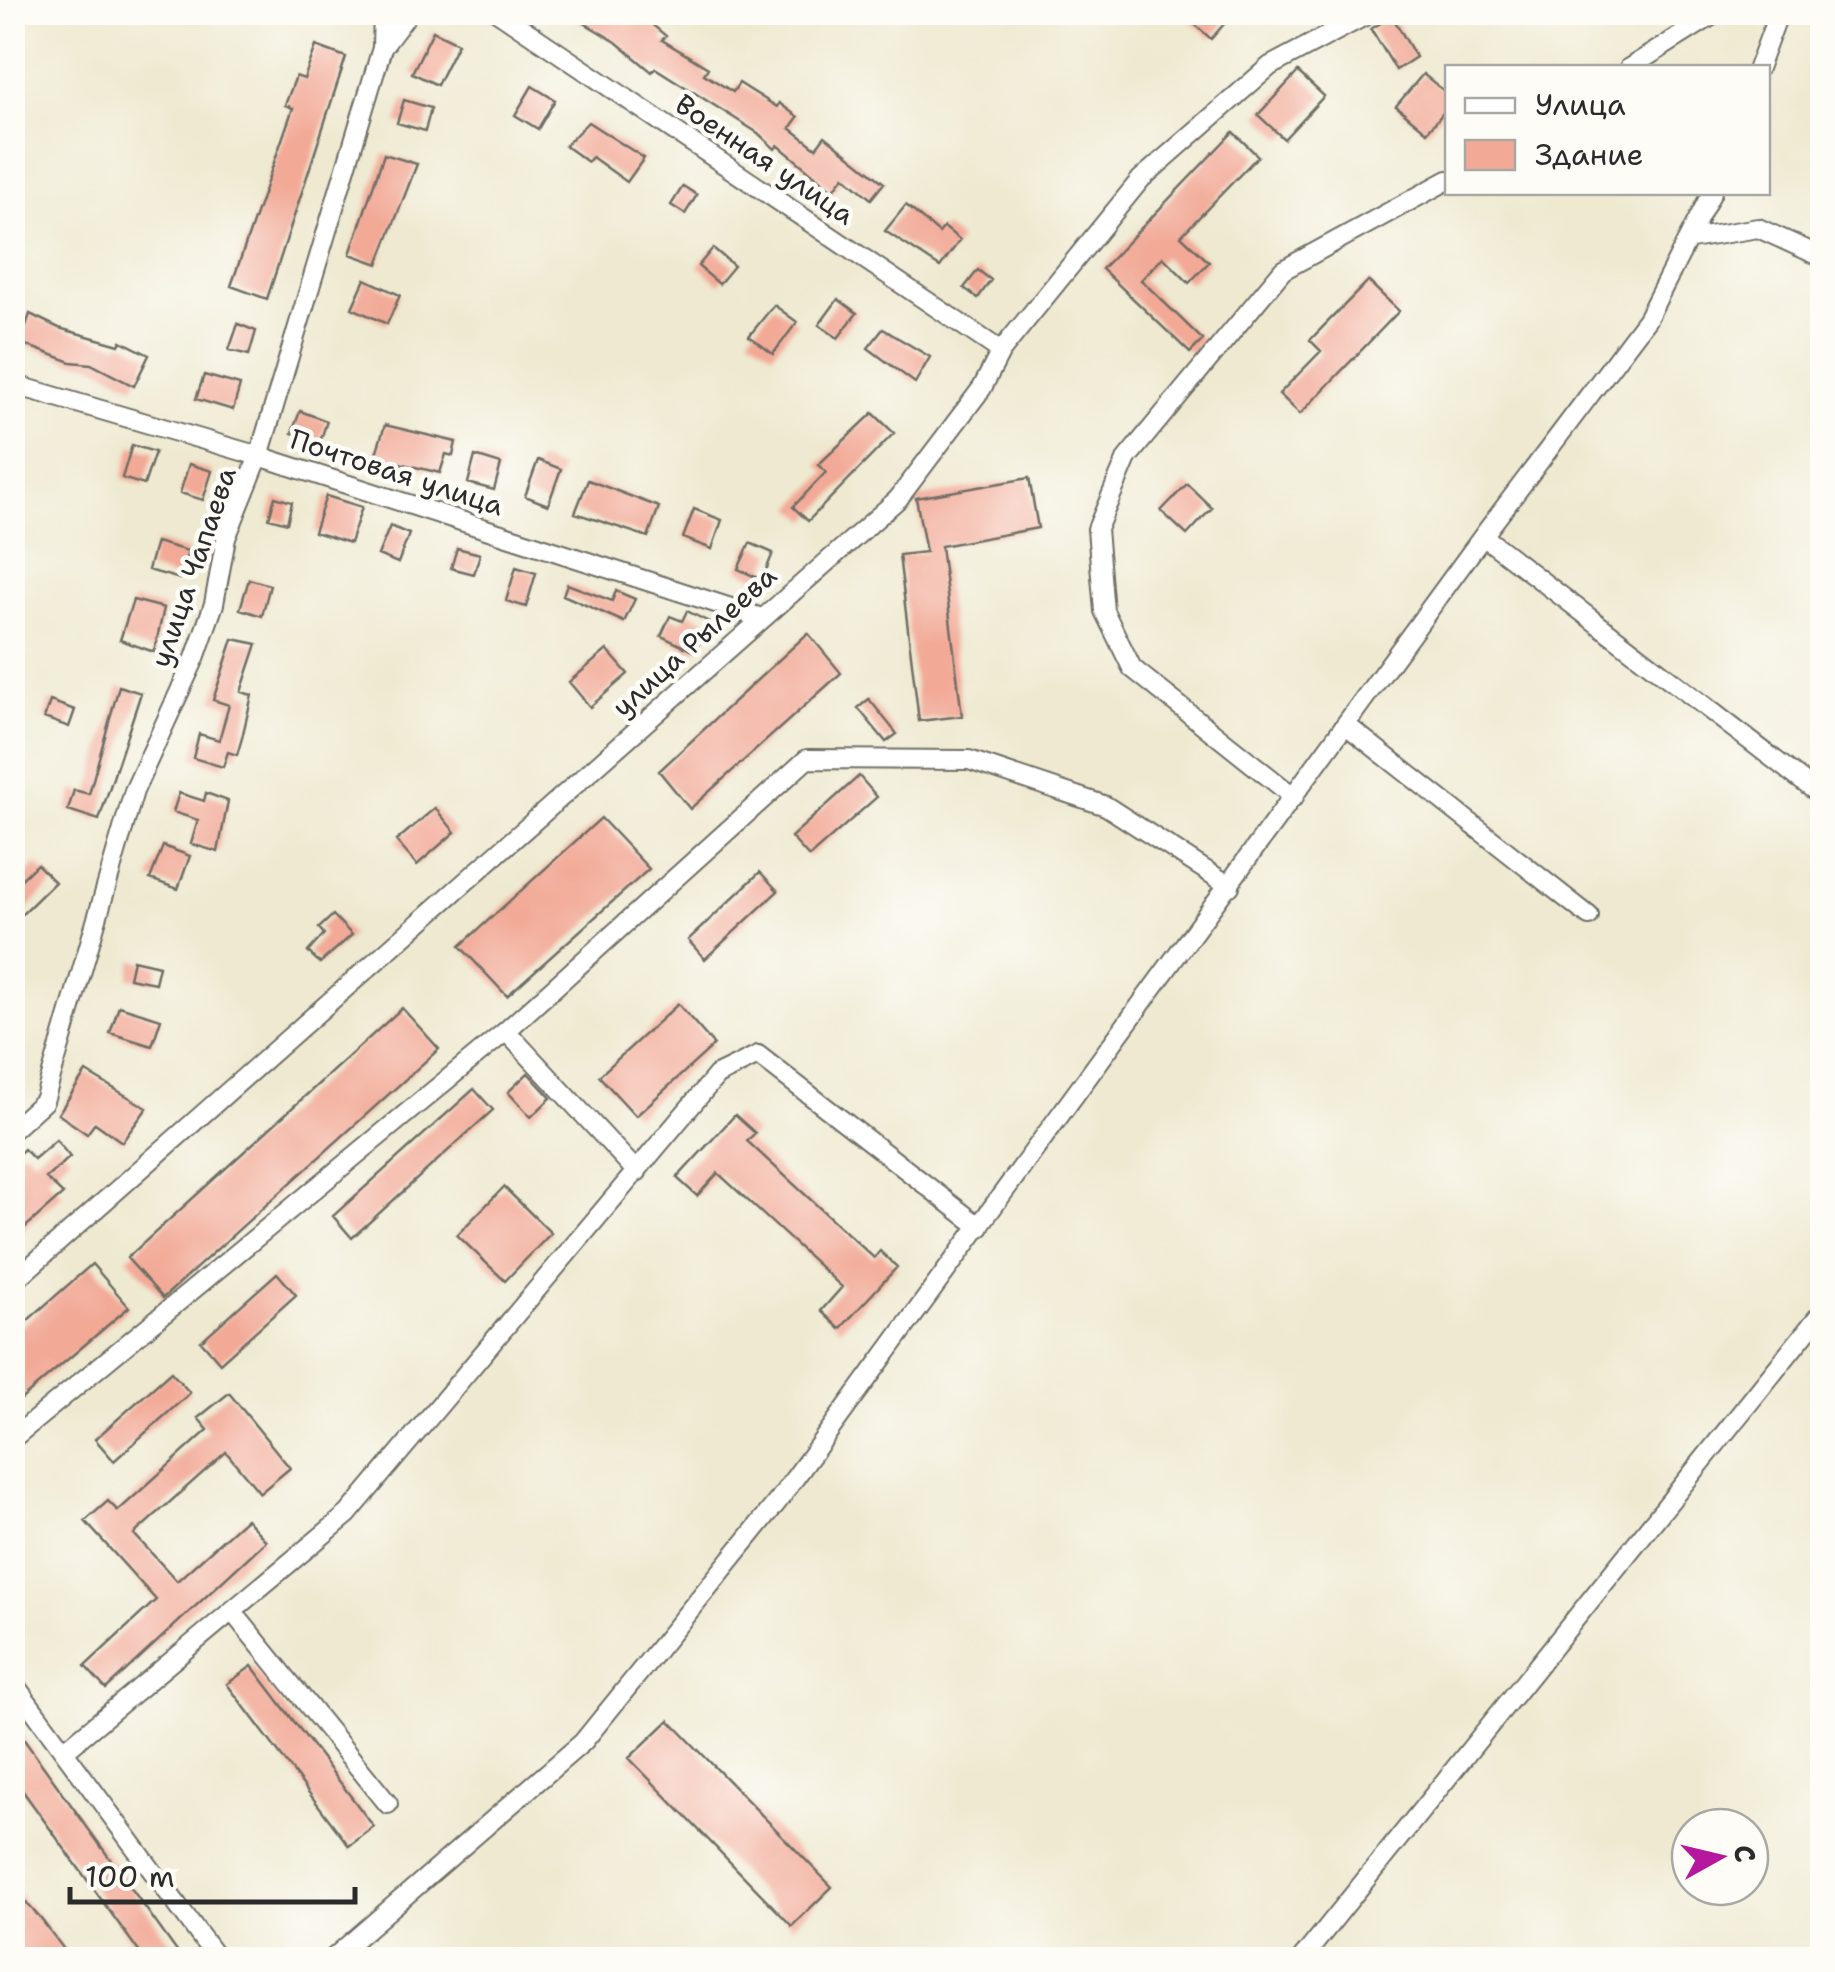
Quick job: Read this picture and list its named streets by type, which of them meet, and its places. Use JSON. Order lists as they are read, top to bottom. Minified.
{"streets":{"street":["Военная улица","Почтовая улица","улица Чапаева","улица Рылеева"]},"crossings":[["Военная улица","улица Рылеева"],["Почтовая улица","улица Чапаева"],["Почтовая улица","улица Рылеева"]],"legend":["Улица","Здание"],"scale_bar":"100 m","north":"right"}
